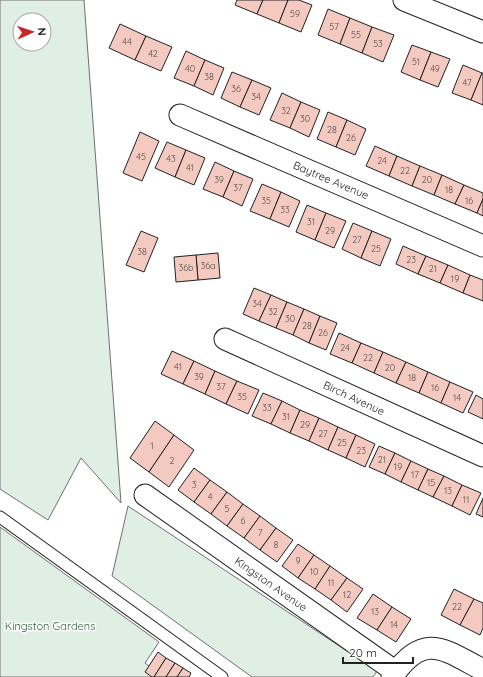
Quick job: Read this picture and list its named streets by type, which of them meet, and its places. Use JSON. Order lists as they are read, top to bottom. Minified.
{"streets":{"street":["Baytree Avenue","Birch Avenue","Kingston Avenue"]},"parks":["Kingston Gardens"],"house_numbers":["59","57","55","44","53","42","51","40","49","38","47","36","34","32","30","28","26","45","43","24","41","22","39","20","37","18","35","16","33","31","29","27","25","38","23","36a","36b","21","19","34","32","30","28","26","24","22","41","20","39","18","37","16","35","14","33","31","29","27","25","1","23","21","2","19","17","15","3","13","4","11","5","6","7","8","9","10","11","12","22","13","14"],"scale_bar":"20 m","north":"right"}
